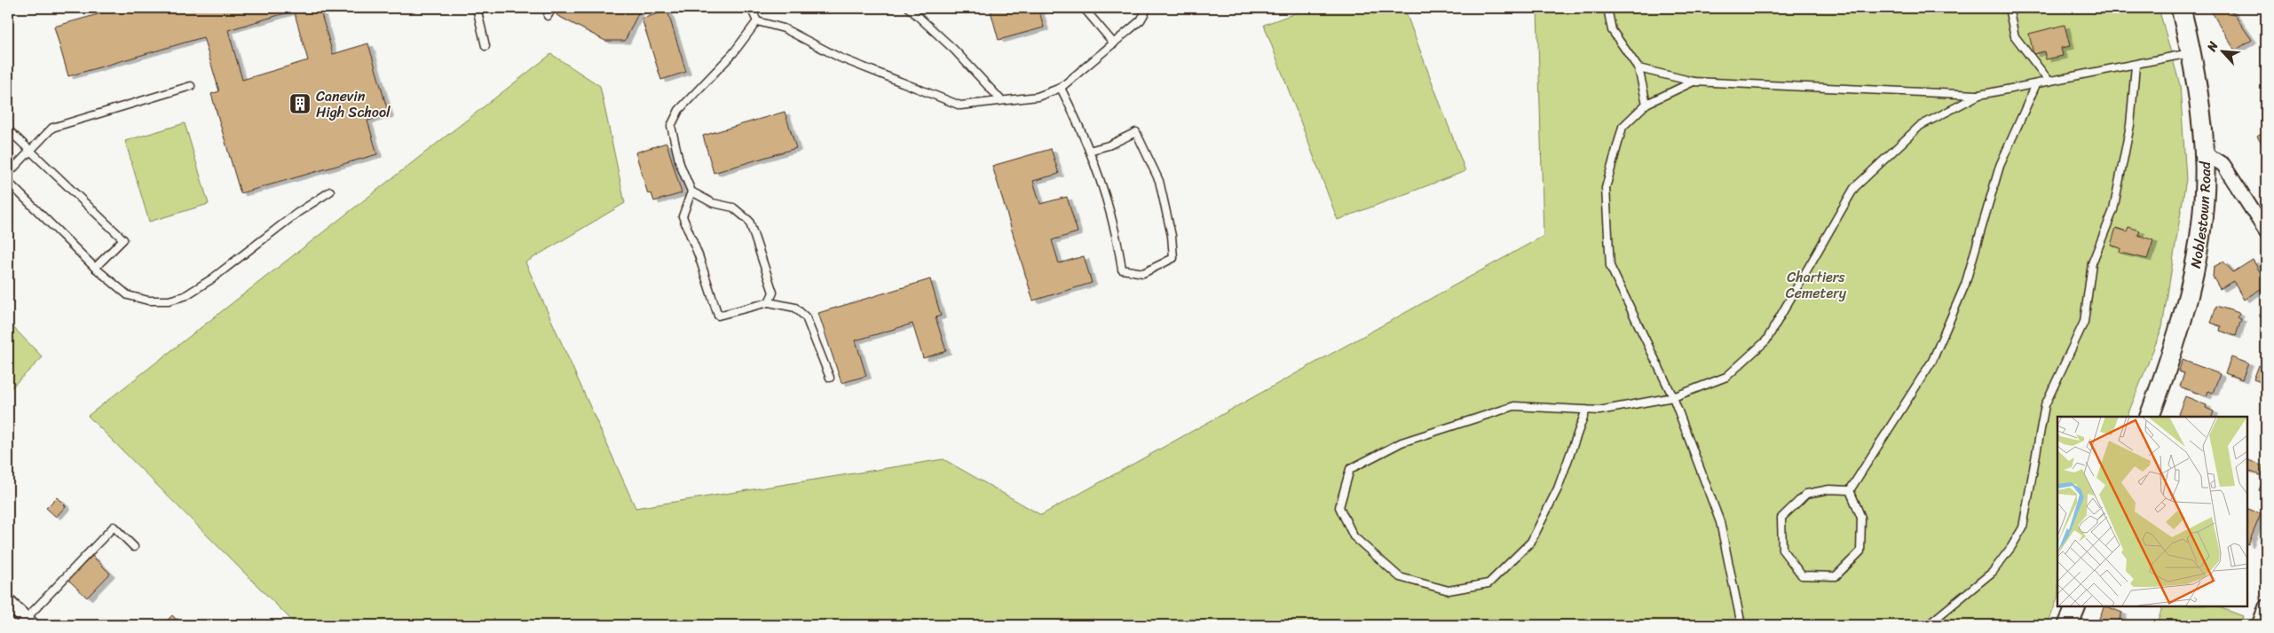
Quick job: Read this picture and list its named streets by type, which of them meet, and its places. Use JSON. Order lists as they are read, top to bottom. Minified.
{"streets":{"main road":["Noblestown Road"]},"parks":["Chartiers Cemetery"],"places":{"building":["Canevin High School"]},"north":"top left"}
